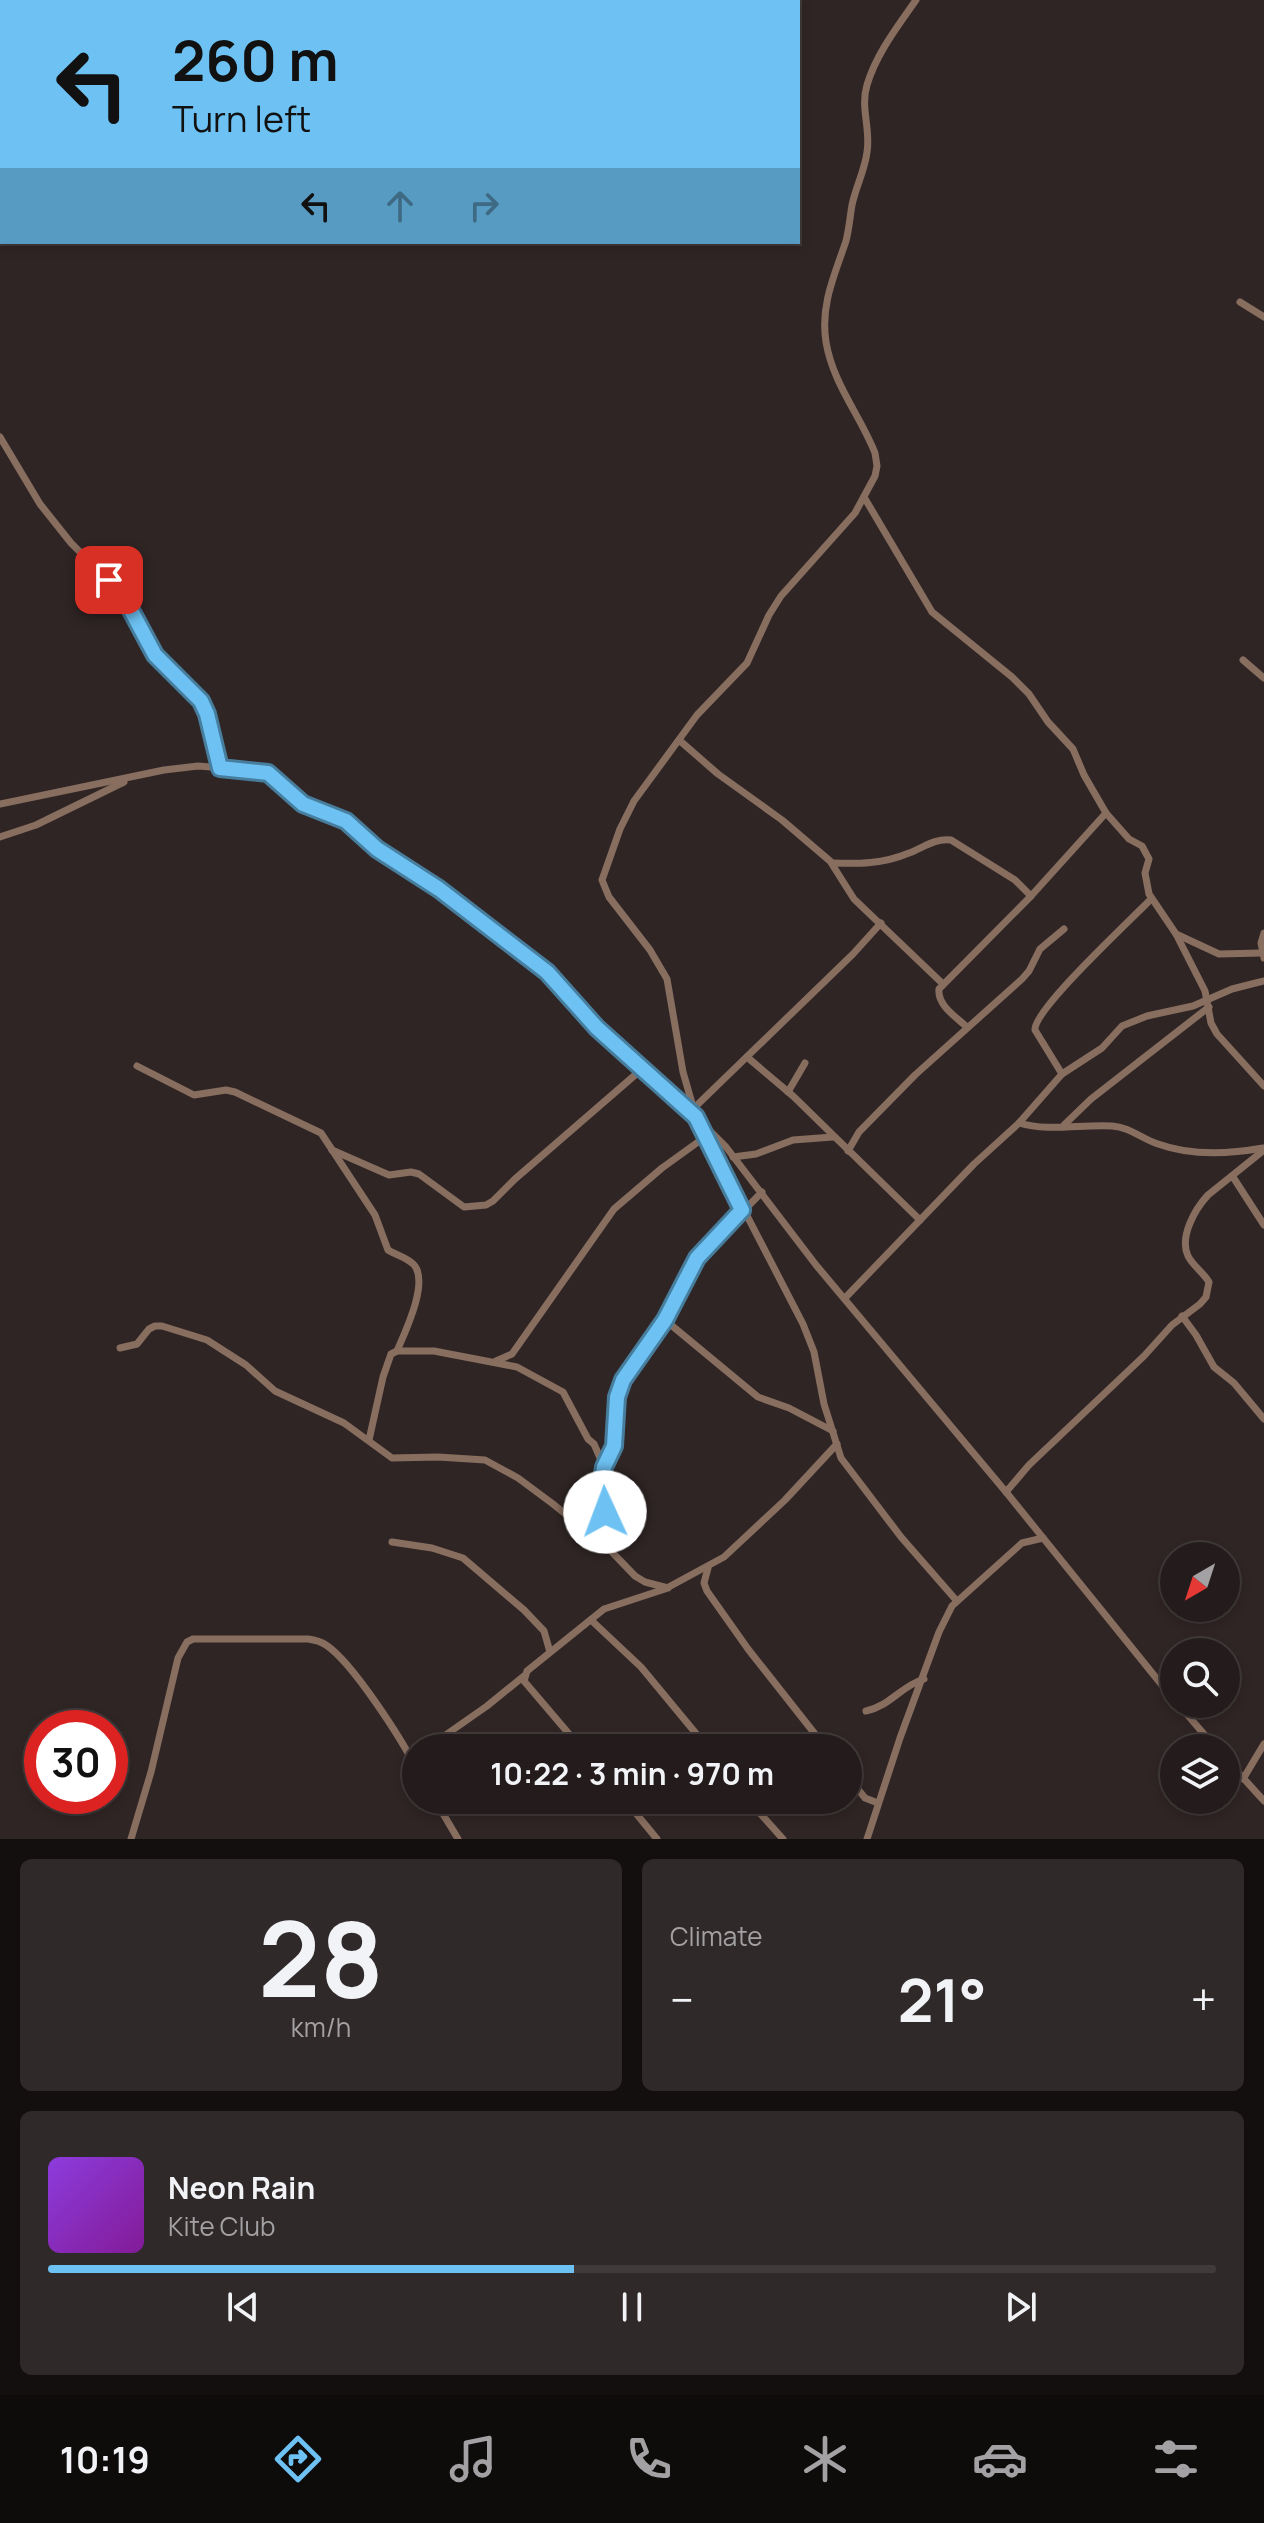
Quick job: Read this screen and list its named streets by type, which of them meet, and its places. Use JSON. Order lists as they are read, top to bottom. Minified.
{"north":"bottom left","page":{"turn":["260 m","Turn left"],"limit":"30","trip":"10:22 · 3 min · 970 m","tile":[["28","km/h"],"Climate"],"heat":["−","21°","+"],"song":["Neon Rain","Kite Club"],"tabs":"10:19"}}
